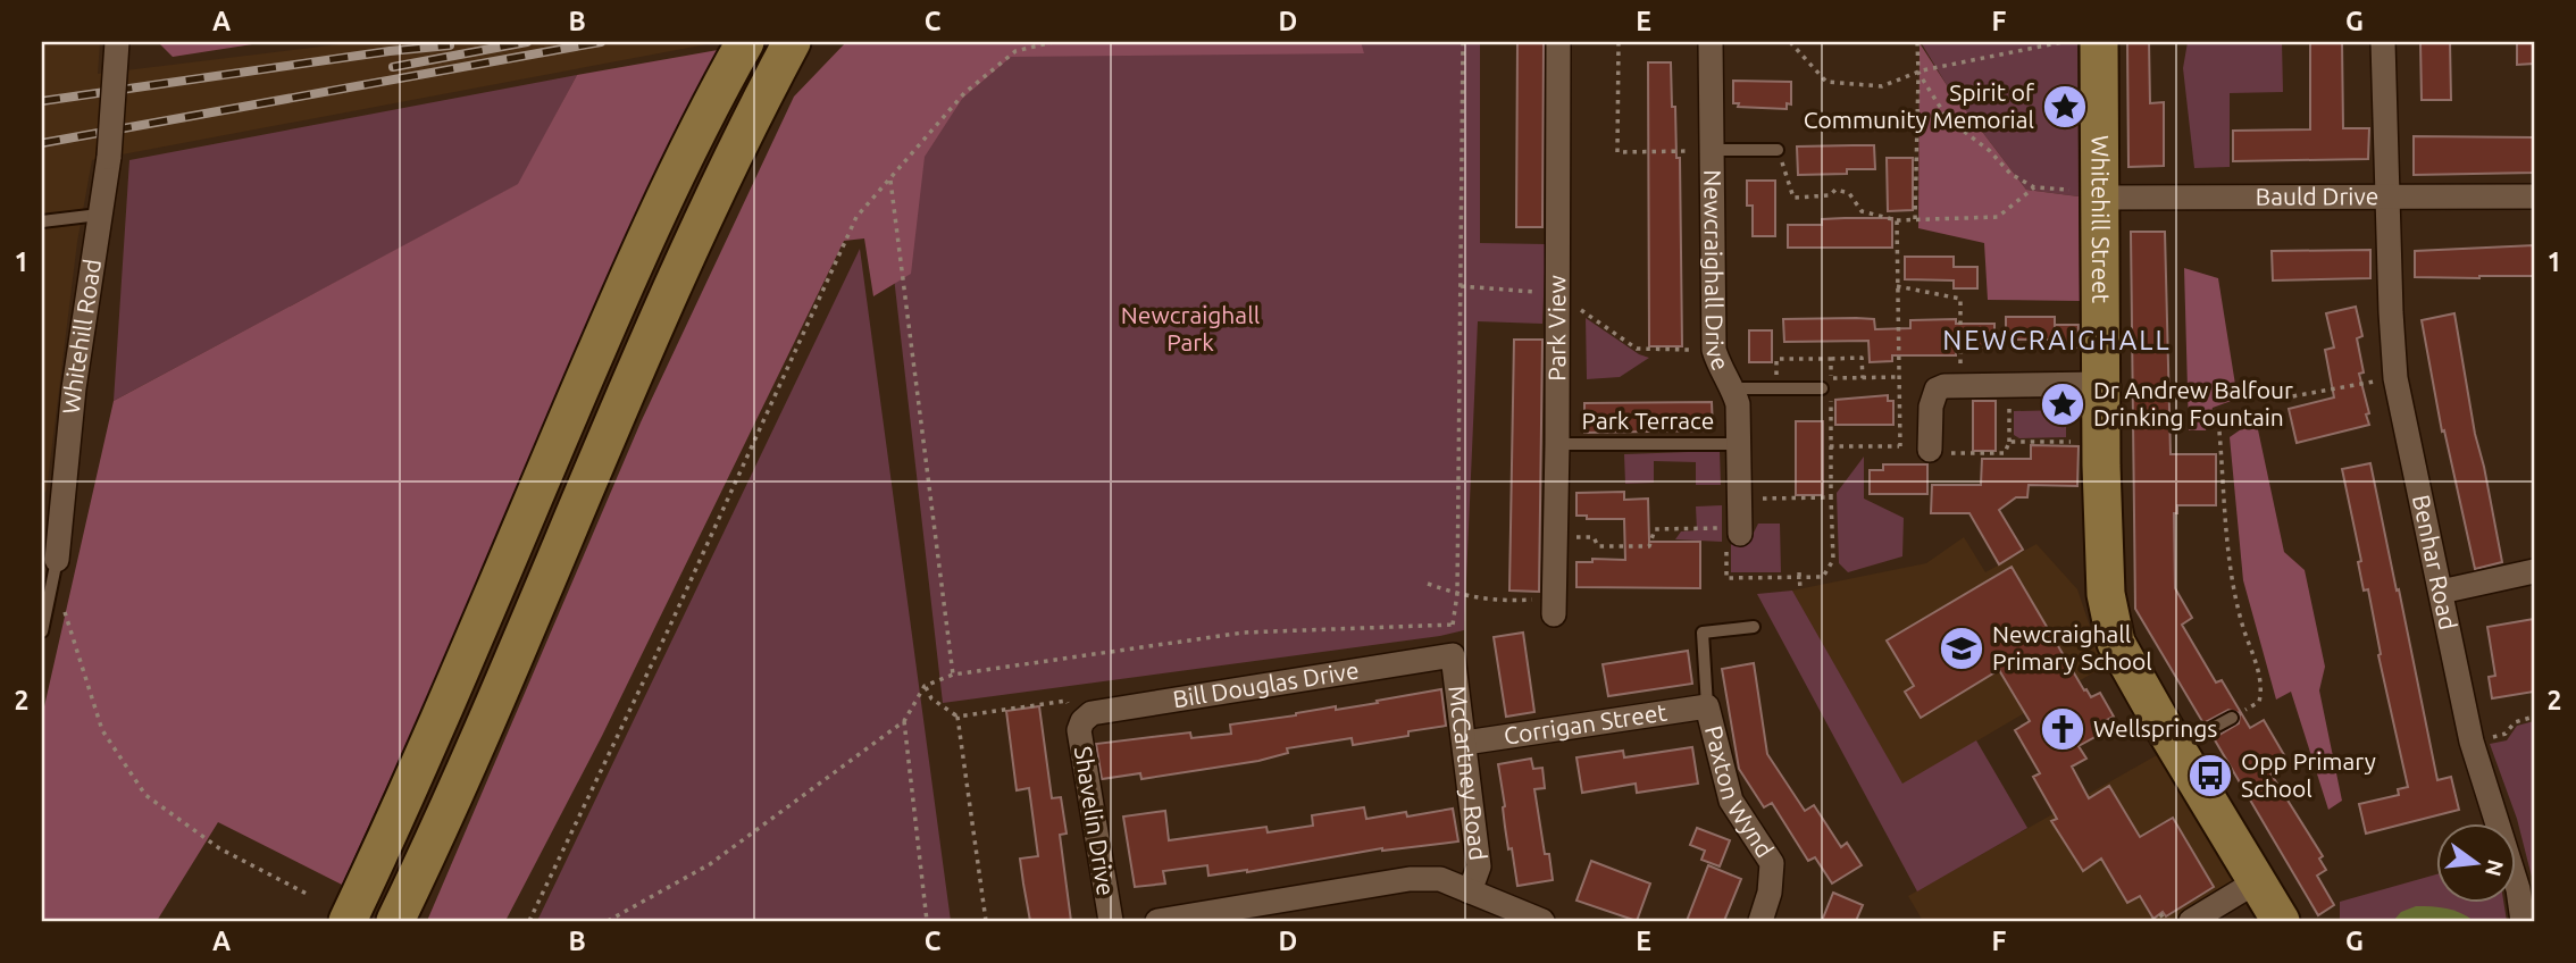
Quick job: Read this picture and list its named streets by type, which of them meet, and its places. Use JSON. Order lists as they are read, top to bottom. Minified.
{"streets":{"main road":["Whitehill Street"],"street":["Bauld Drive","Newcraighall Drive","Park View","Whitehill Road","Benhar Road","Bill Douglas Drive","Corrigan Street","McCartney Road","Paxton Wynd","Shavelin Drive"],"lane":["Park Terrace"]},"crossings":[["Bauld Drive","Whitehill Street"],["Bauld Drive","Benhar Road"],["Newcraighall Drive","Park Terrace"],["Park View","Park Terrace"],["Bill Douglas Drive","McCartney Road"],["Bill Douglas Drive","Shavelin Drive"],["Corrigan Street","McCartney Road"],["Corrigan Street","Paxton Wynd"]],"districts":["NEWCRAIGHALL"],"parks":["Newcraighall Park"],"places":{"place":["Spirit of Community Memorial","Dr Andrew Balfour Drinking Fountain"],"school or university":["Newcraighall Primary School"],"church":["Wellsprings"],"bus stop":["Opp Primary School"]},"north":"right","grid":{"columns":["A","B","C","D","E","F","G"],"rows":["1","2"]}}
